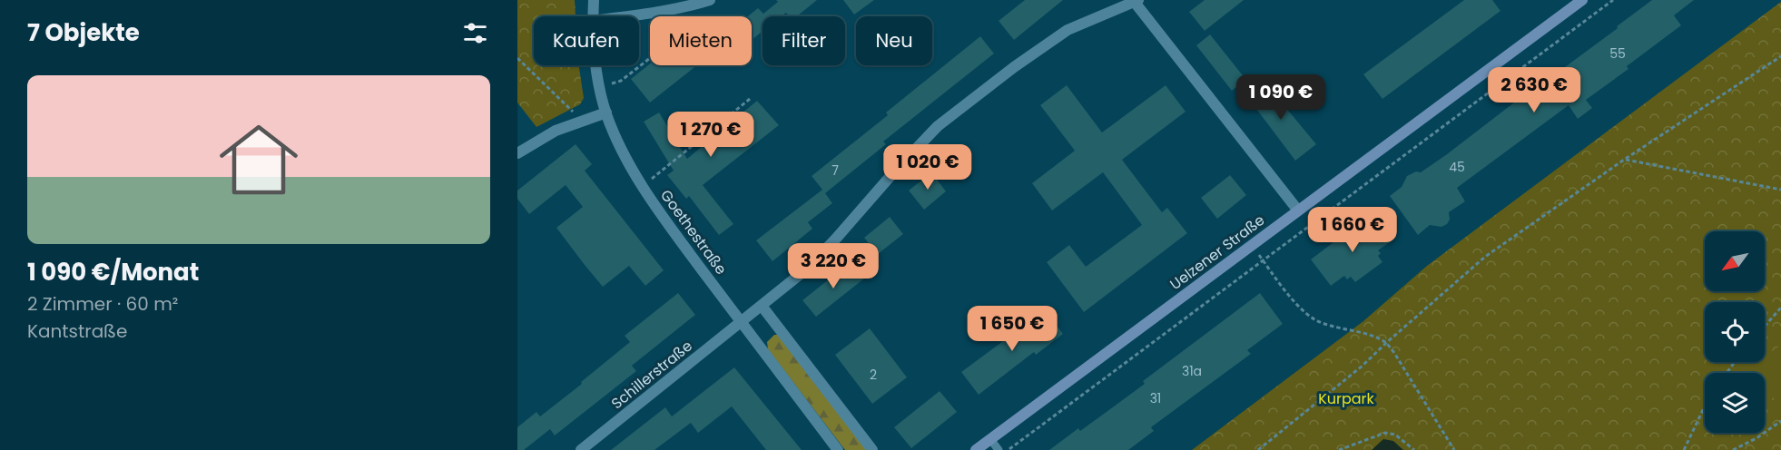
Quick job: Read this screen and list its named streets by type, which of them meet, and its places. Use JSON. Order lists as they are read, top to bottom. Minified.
{"streets":{"street":["Goethestraße","Uelzener Straße","Schillerstraße"]},"crossings":[["Goethestraße","Schillerstraße"]],"parks":["Kurpark"],"house_numbers":["55","45","7","31a","2","31"],"north":"bottom left","page":{"heading":"7 Objekte","chip":["Kaufen","Mieten","Filter","Neu"],"list":[{"name":"1 090 €/Monat","note":"2 Zimmer · 60 m² · Kantstraße"}],"price":["2 630 €","1 090 €","1 270 €","1 020 €","1 660 €","3 220 €","1 650 €"]}}
